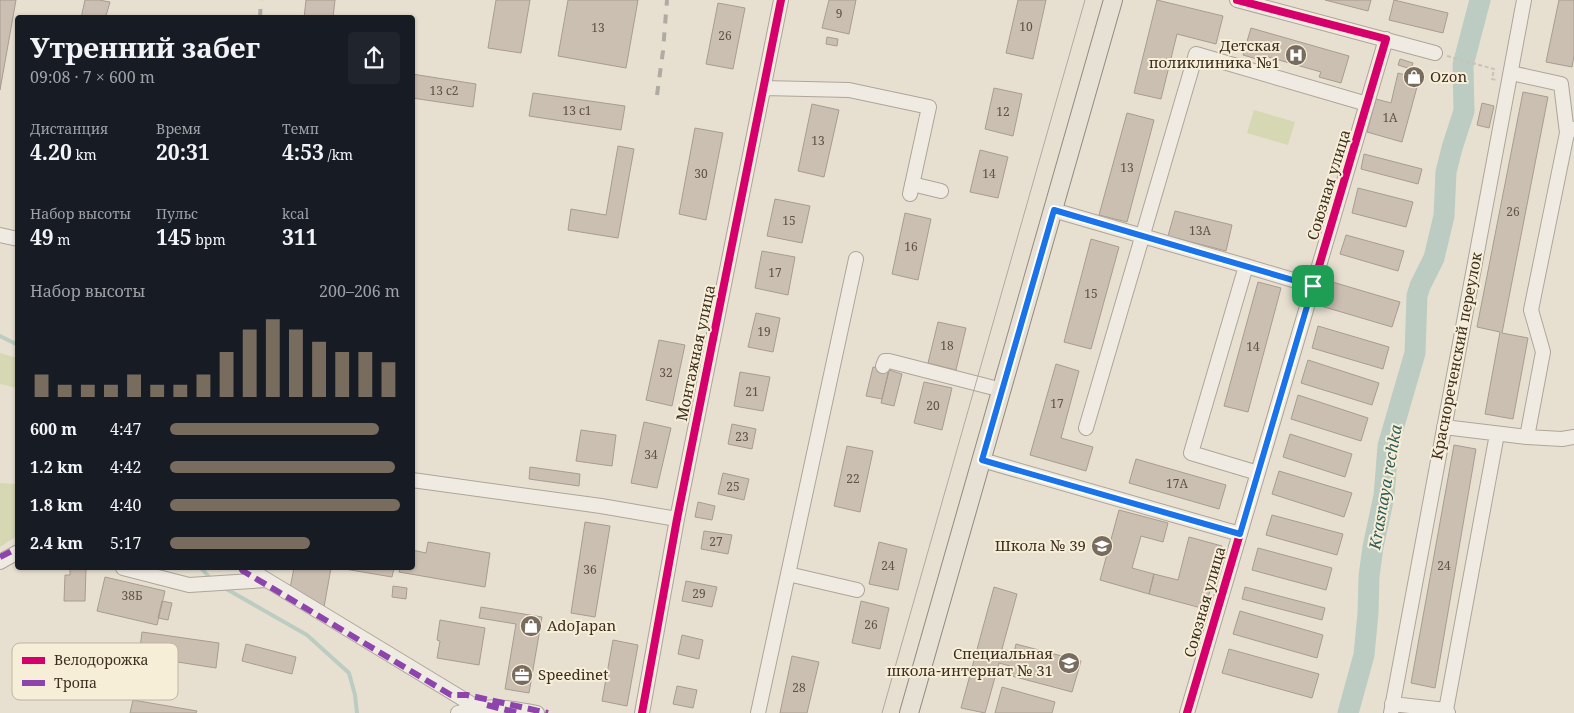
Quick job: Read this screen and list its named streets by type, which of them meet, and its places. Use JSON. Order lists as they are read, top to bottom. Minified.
{"streets":{"street":["Союзная улица","Монтажная улица","Краснореченский переулок"]},"water":["Krasnaya rechka"],"places":{"hospital":["Детская поликлиника №1"],"shop":["Ozon","AdoJapan"],"school or university":["Школа № 39","Специальная школа-интернат № 31"],"office":["Speedinet"]},"house_numbers":["9","10","13","26","13 с2","13 с1","12","1А","13","13","30","14","26","15","13А","16","17","15","19","18","14","32","21","17","20","23","34","22","17А","25","27","24","24","36","29","38Б","26","28"],"legend":["Велодорожка","Тропа"],"page":{"heading":["Утренний забег","09:08 · 7 × 600 m"],"stats":[["Дистанция","4.20 km"],["Время","20:31"],["Темп","4:53 /km"],["Набор высоты","49 m"],["Пульс","145 bpm"],["kcal","311"]],"chart":["Набор высоты","200–206 m"],"list":[{"name":"600 m","note":"4:47"},{"name":"1.2 km","note":"4:42"},{"name":"1.8 km","note":"4:40"},{"name":"2.4 km","note":"5:17"}]}}
